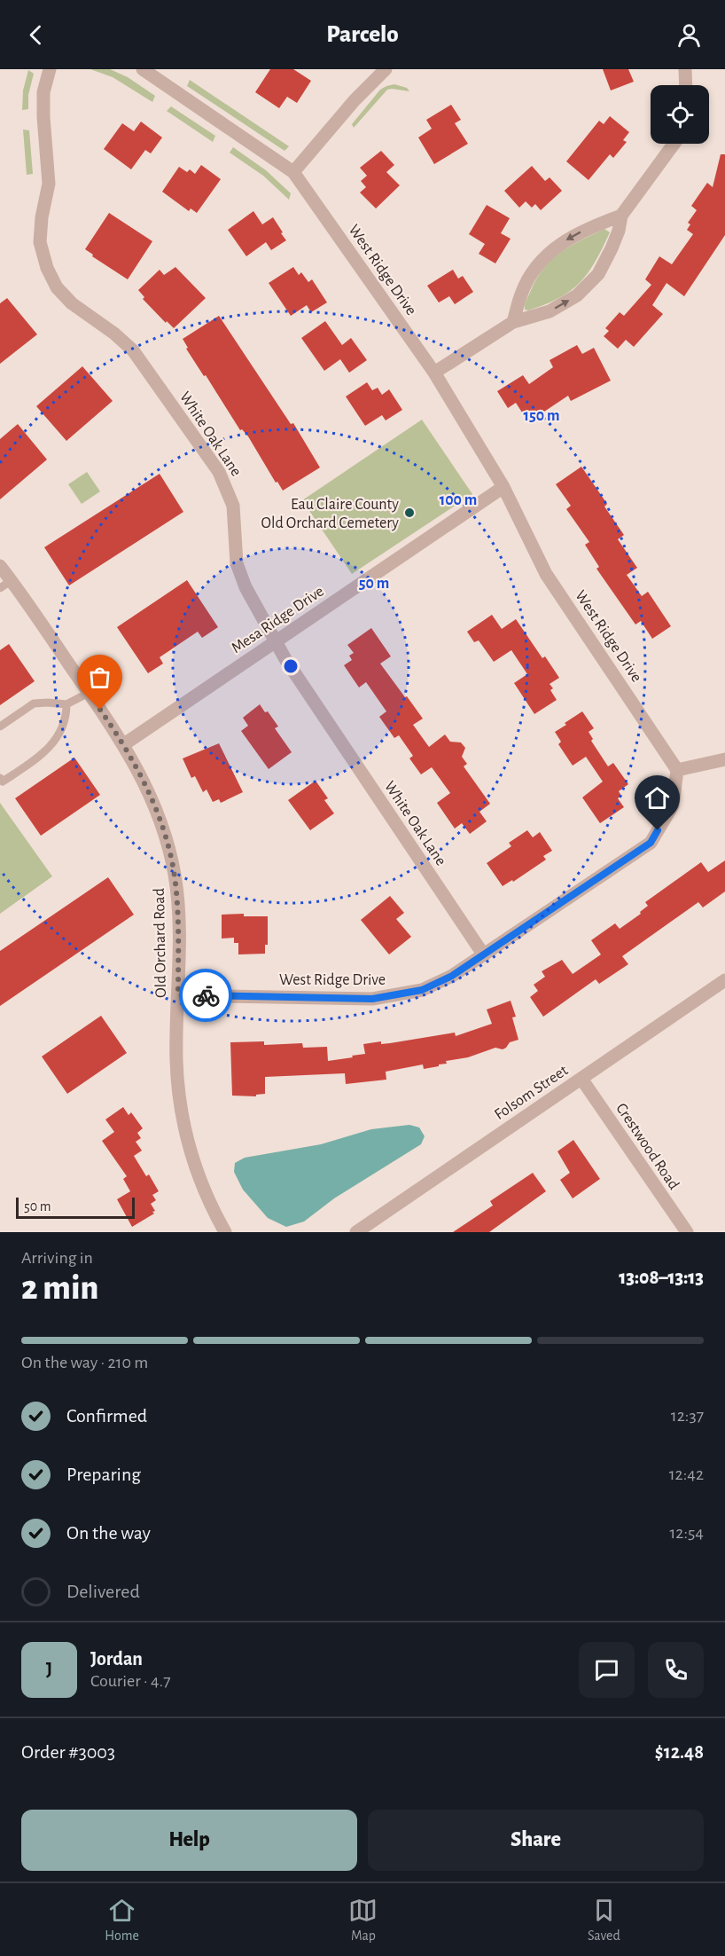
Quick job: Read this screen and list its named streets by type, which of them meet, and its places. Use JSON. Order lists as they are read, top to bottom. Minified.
{"streets":{"street":["West Ridge Drive","White Oak Lane","Mesa Ridge Drive","Old Orchard Road","Folsom Street","Crestwood Road"]},"crossings":[["West Ridge Drive","White Oak Lane"],["West Ridge Drive","Mesa Ridge Drive"],["West Ridge Drive","Old Orchard Road"],["White Oak Lane","Mesa Ridge Drive"],["Mesa Ridge Drive","Old Orchard Road"],["Folsom Street","Crestwood Road"]],"places":["Eau Claire County Old Orchard Cemetery"],"scale_bar":"50 m","page":{"header":"Parcelo","scale":"50 m","heading":["2 min","Arriving in","13:08–13:13"],"panel":["Jordan","Courier · 4.7","Order #3003","$12.48"],"bar":"On the way · 210 m","list":[["Confirmed","12:37"],["Preparing","12:42"],["On the way","12:54"],"Delivered"],"round":"J","buttons":["Help","Share"],"tabs":["Home","Map","Saved"]},"rings":["150 m","100 m","50 m"]}
